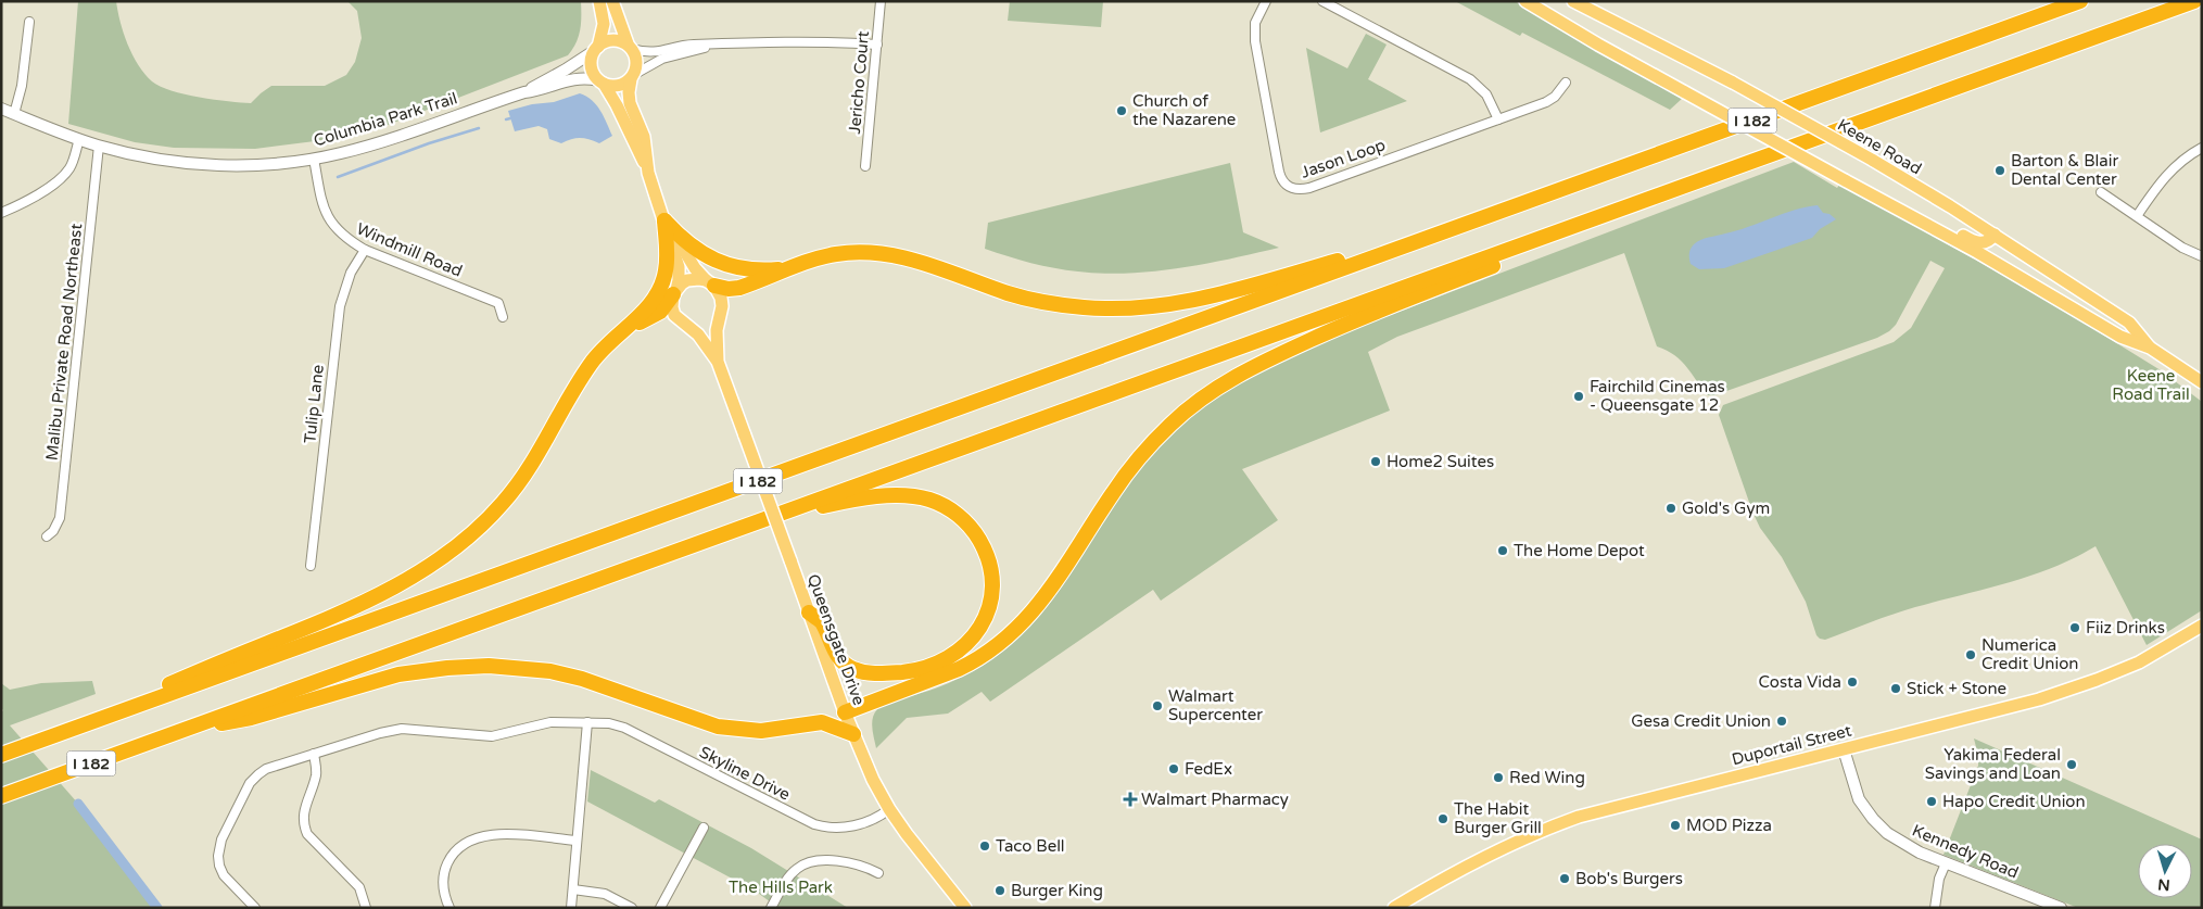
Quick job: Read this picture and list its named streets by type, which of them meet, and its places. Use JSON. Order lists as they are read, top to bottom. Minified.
{"streets":{"highway":["I 182"],"main road":["Columbia Park Trail","Keene Road","Queensgate Drive","Duportail Street","Kennedy Road"],"street":["Jericho Court","Jason Loop","Windmill Road","Malibu Private Road Northeast","Tulip Lane","Skyline Drive"]},"crossings":[["Columbia Park Trail","Windmill Road"],["Columbia Park Trail","Malibu Private Road Northeast"],["Windmill Road","Tulip Lane"],["Queensgate Drive","Skyline Drive"],["Duportail Street","Kennedy Road"]],"parks":["Keene Road Trail","The Hills Park"],"places":{"other":["Church of the Nazarene","Barton & Blair Dental Center","Fairchild Cinemas - Queensgate 12","Home2 Suites","Gold's Gym","The Home Depot","Fiiz Drinks","Numerica Credit Union","Costa Vida","Stick + Stone","Walmart Supercenter","Gesa Credit Union","Yakima Federal Savings and Loan","FedEx","Red Wing","Hapo Credit Union","The Habit Burger Grill","MOD Pizza","Taco Bell","Bob's Burgers","Burger King"],"health":["Walmart Pharmacy"]},"north":"bottom"}
